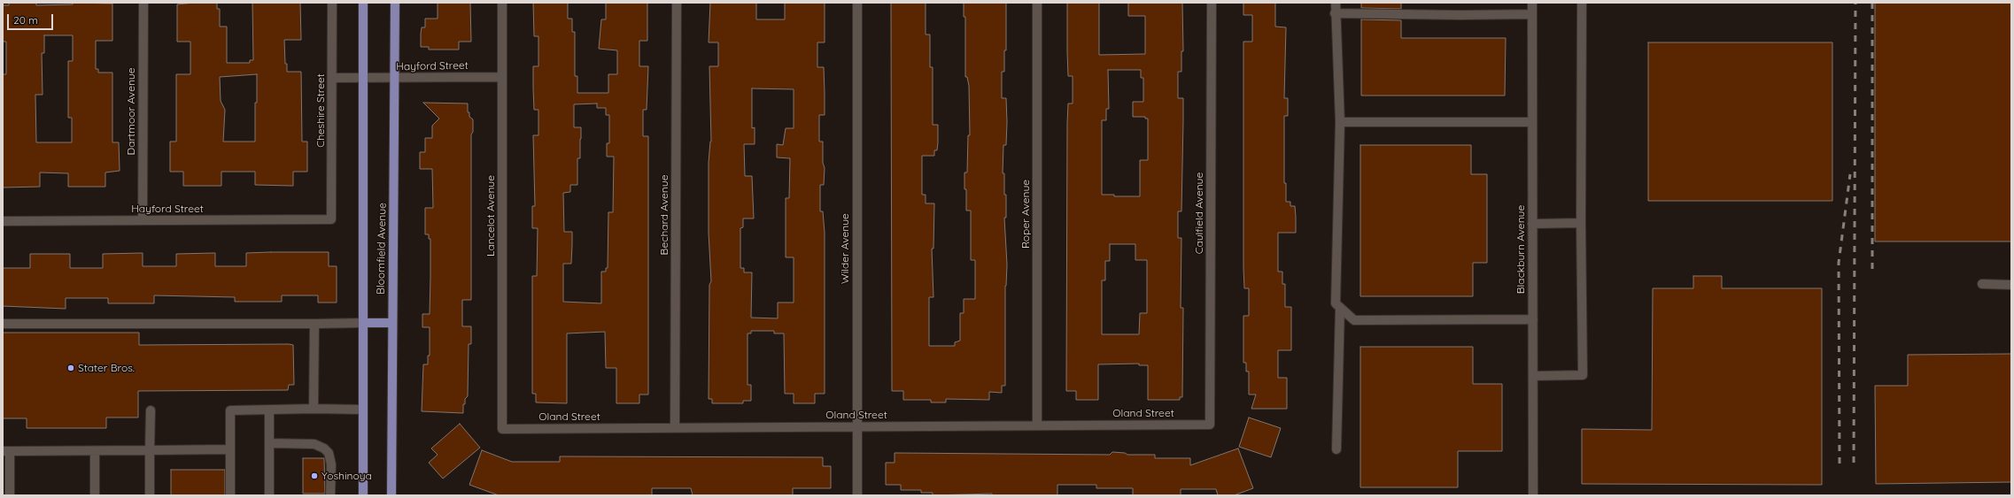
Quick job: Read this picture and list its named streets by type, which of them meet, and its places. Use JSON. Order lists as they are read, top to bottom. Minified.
{"streets":{"main road":["Bloomfield Avenue"],"street":["Hayford Street","Cheshire Street","Dartmoor Avenue","Caulfield Avenue","Roper Avenue","Bechard Avenue","Lancelot Avenue","Wilder Avenue","Blackburn Avenue","Oland Street"]},"crossings":[["Hayford Street","Cheshire Street"],["Hayford Street","Dartmoor Avenue"],["Hayford Street","Lancelot Avenue"],["Hayford Street","Bloomfield Avenue"],["Caulfield Avenue","Oland Street"],["Roper Avenue","Oland Street"],["Bechard Avenue","Oland Street"],["Lancelot Avenue","Oland Street"],["Wilder Avenue","Oland Street"]],"places":["Stater Bros.","Yoshinoya"],"scale_bar":"20 m"}
